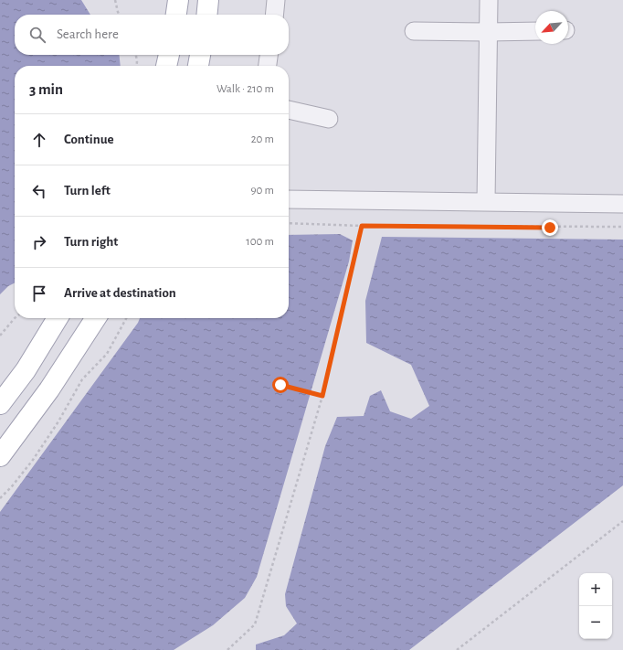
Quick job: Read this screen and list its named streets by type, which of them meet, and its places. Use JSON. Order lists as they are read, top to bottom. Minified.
{"north":"bottom left","page":{"search":"Search here","heading":["3 min","Walk · 210 m"],"list":[["Continue","20 m"],["Turn left","90 m"],["Turn right","100 m"],"Arrive at destination"],"map_buttons":["+","−"]}}
